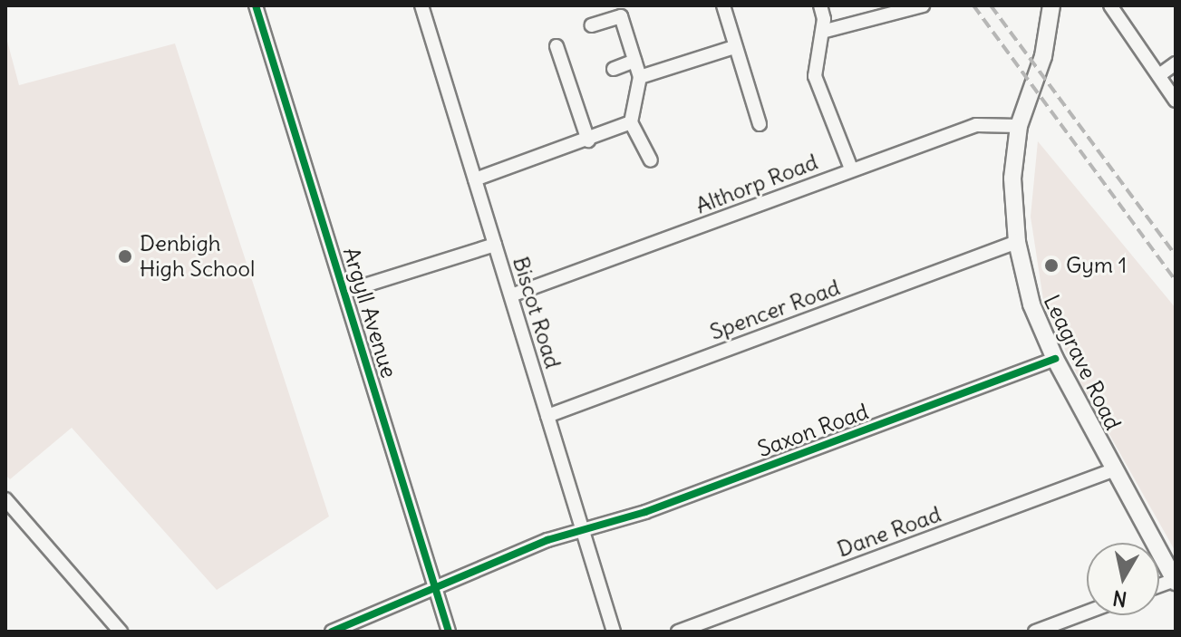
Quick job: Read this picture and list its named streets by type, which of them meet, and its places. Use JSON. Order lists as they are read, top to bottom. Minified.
{"streets":{"main road":["Leagrave Road"],"street":["Althorp Road","Spencer Road","Argyll Avenue","Biscot Road","Saxon Road","Dane Road"]},"crossings":[["Althorp Road","Biscot Road"],["Althorp Road","Leagrave Road"],["Spencer Road","Biscot Road"],["Spencer Road","Leagrave Road"],["Argyll Avenue","Saxon Road"],["Biscot Road","Saxon Road"],["Leagrave Road","Saxon Road"],["Leagrave Road","Dane Road"]],"places":["Denbigh High School","Gym 1"],"north":"bottom"}
